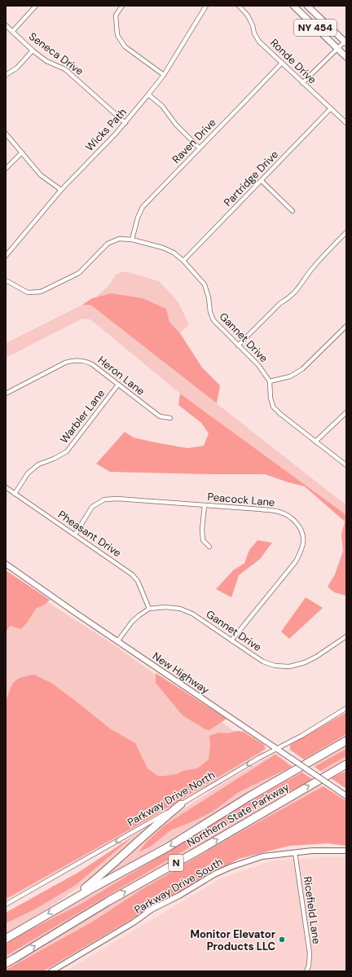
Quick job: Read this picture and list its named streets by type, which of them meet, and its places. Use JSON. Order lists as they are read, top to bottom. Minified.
{"streets":{"highway":["Northern State Parkway","N"],"main road":["NY 454"],"street":["Seneca Drive","Ronde Drive","Wicks Path","Raven Drive","Partridge Drive","Gannet Drive","Heron Lane","Warbler Lane","Peacock Lane","Pheasant Drive","New Highway","Parkway Drive North","Parkway Drive South","Ricefield Lane"]},"crossings":[["Seneca Drive","Wicks Path"],["Ronde Drive","Raven Drive"],["Ronde Drive","Partridge Drive"],["Raven Drive","Gannet Drive"],["Partridge Drive","Gannet Drive"],["Gannet Drive","Peacock Lane"],["Gannet Drive","Pheasant Drive"],["Heron Lane","Warbler Lane"],["Warbler Lane","Pheasant Drive"],["Peacock Lane","Pheasant Drive"],["New Highway","Parkway Drive North"],["Parkway Drive South","Ricefield Lane"]],"one_way":["Parkway Drive North"],"places":["Monitor Elevator Products LLC"]}
